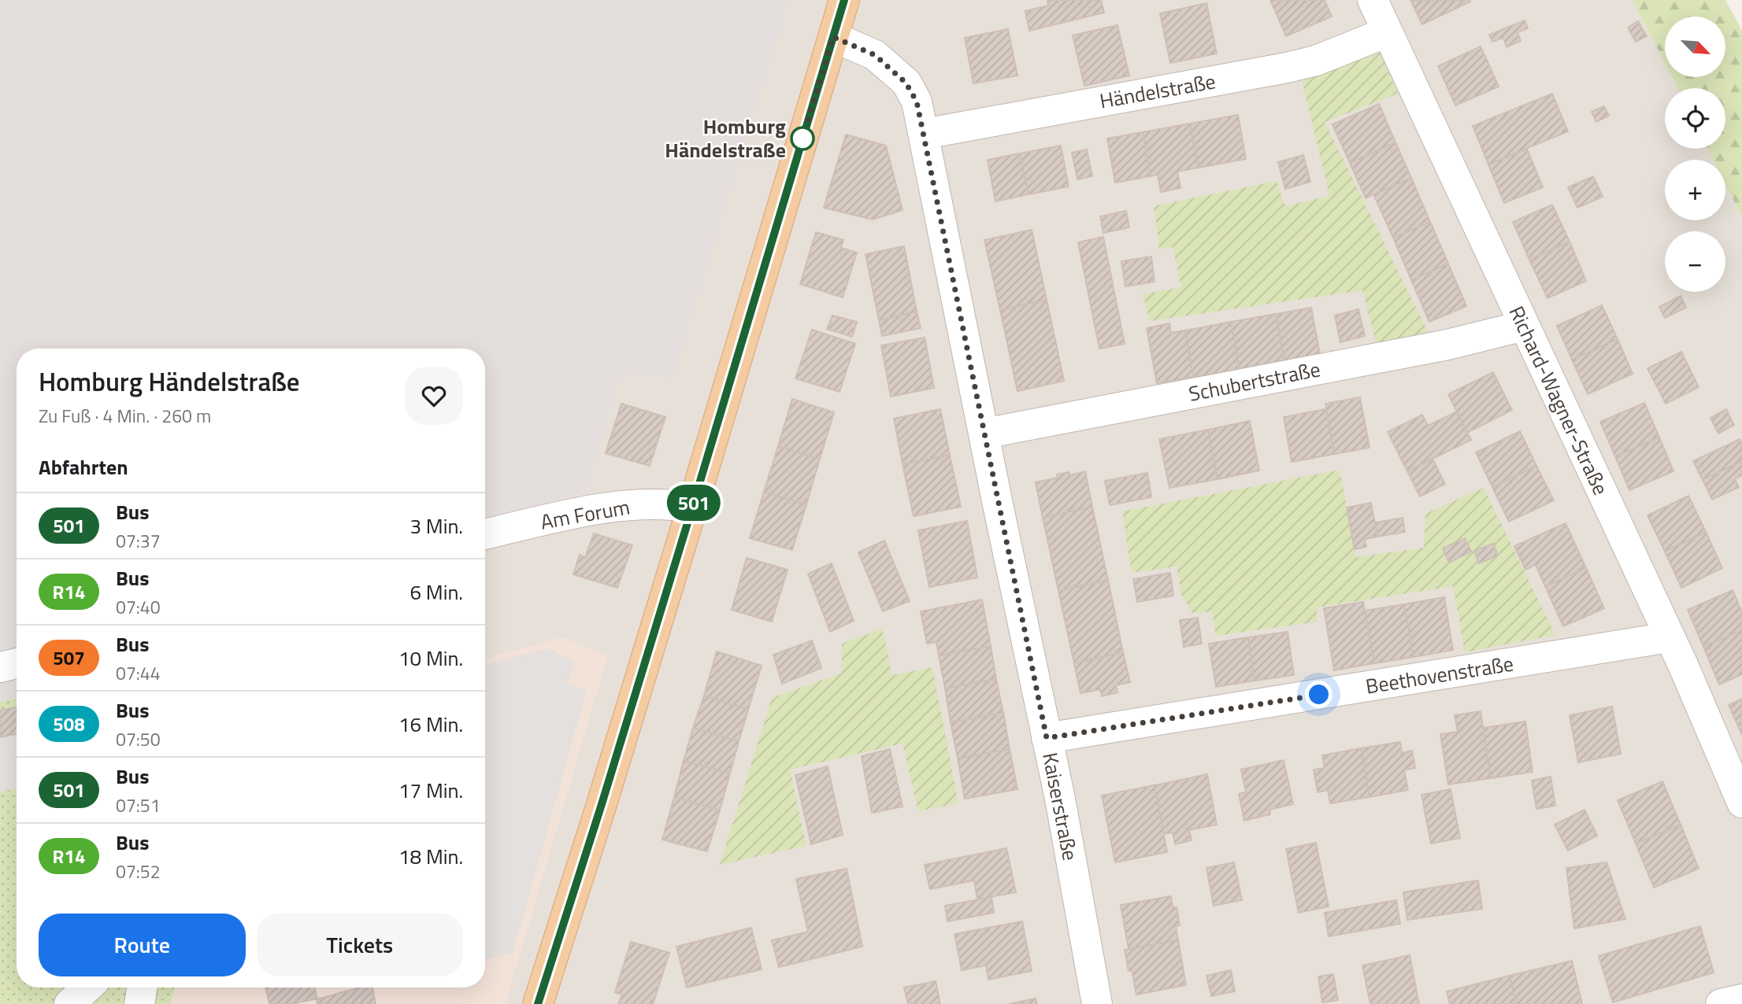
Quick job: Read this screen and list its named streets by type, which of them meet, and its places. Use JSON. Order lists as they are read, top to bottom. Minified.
{"streets":{"street":["Händelstraße","Schubertstraße","Richard-Wagner-Straße","Am Forum","Beethovenstraße","Kaiserstraße"]},"crossings":[["Händelstraße","Richard-Wagner-Straße"],["Händelstraße","Kaiserstraße"],["Schubertstraße","Richard-Wagner-Straße"],["Schubertstraße","Kaiserstraße"],["Richard-Wagner-Straße","Beethovenstraße"],["Beethovenstraße","Kaiserstraße"]],"places":["Homburg Händelstraße"],"lines":["bus line 501"],"north":"bottom right","page":{"on_map":"501","map_buttons":["+","−"],"heading":[["Homburg Händelstraße","Zu Fuß · 4 Min. · 260 m"],"Abfahrten"],"list":[{"mark":"501","name":"Bus","note":"07:37","value":"3 Min."},{"mark":"R14","name":"Bus","note":"07:40","value":"6 Min."},{"mark":"507","name":"Bus","note":"07:44","value":"10 Min."},{"mark":"508","name":"Bus","note":"07:50","value":"16 Min."},{"mark":"501","name":"Bus","note":"07:51","value":"17 Min."},{"mark":"R14","name":"Bus","note":"07:52","value":"18 Min."}],"buttons":["Route","Tickets"]}}
